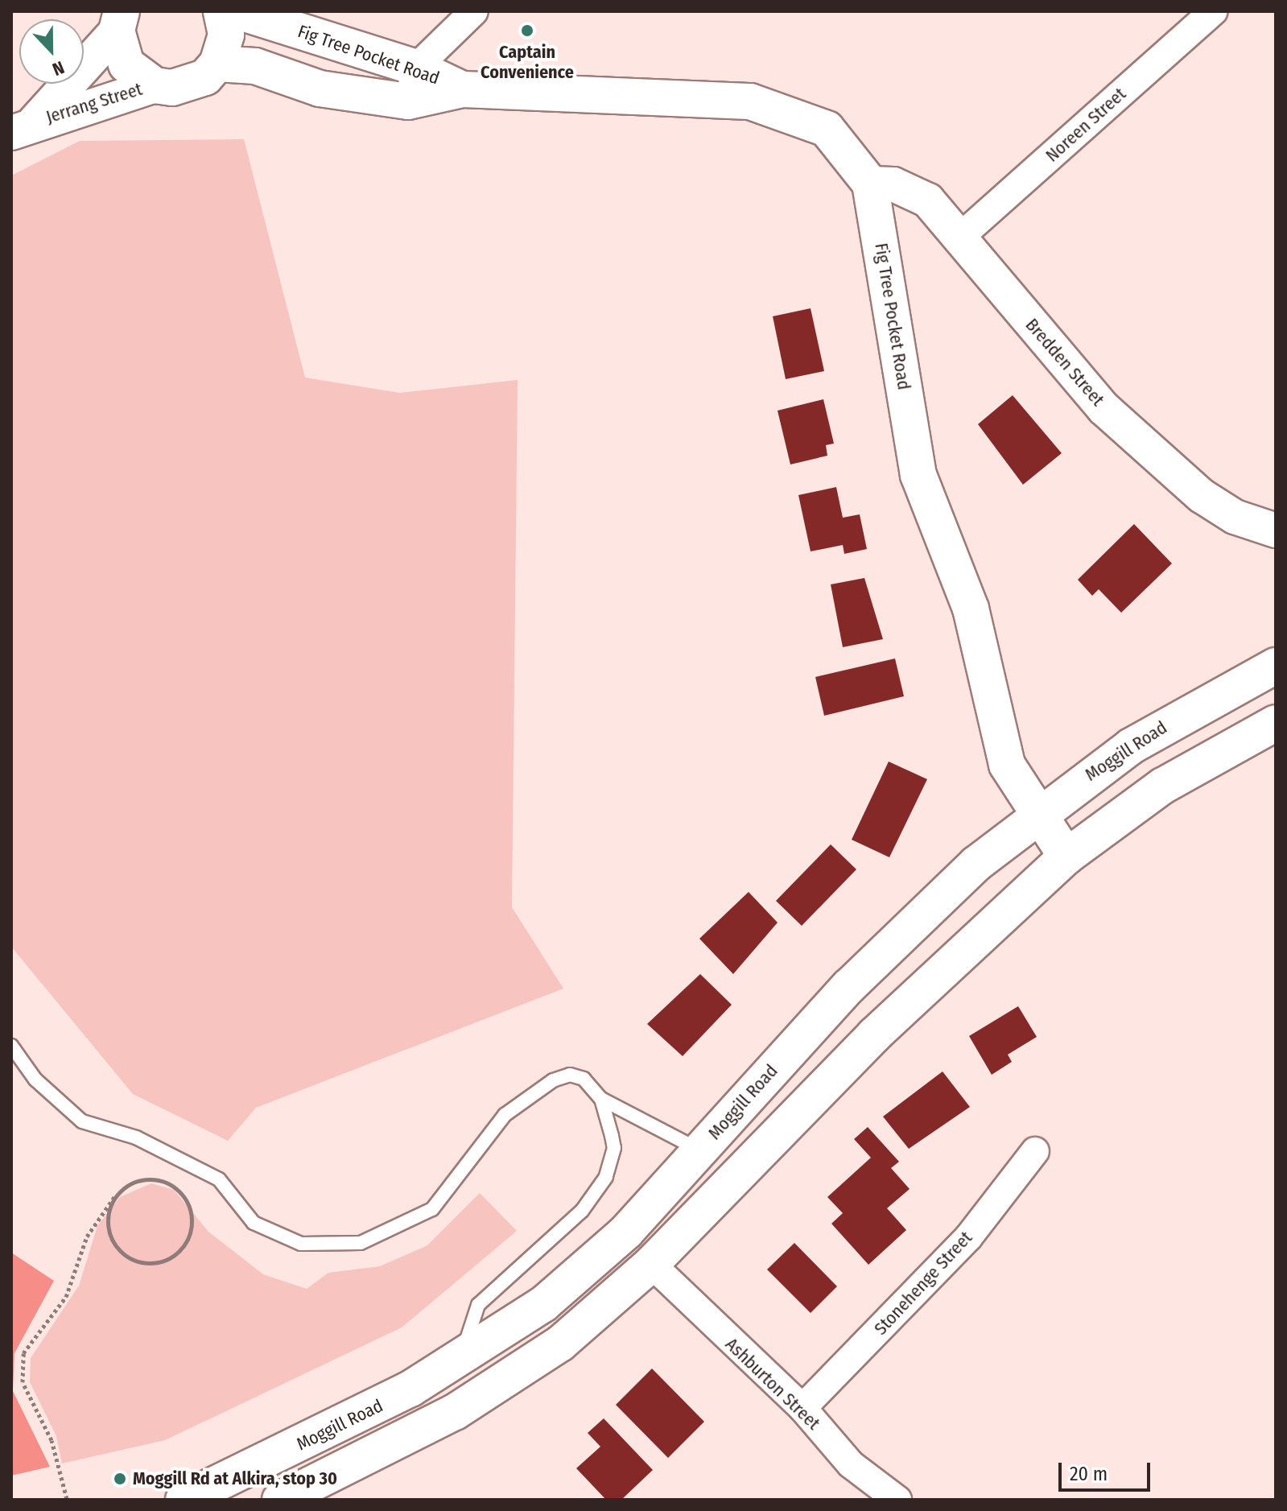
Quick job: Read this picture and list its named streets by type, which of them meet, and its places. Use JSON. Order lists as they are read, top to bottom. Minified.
{"streets":{"main road":["Fig Tree Pocket Road","Moggill Road"],"street":["Jerrang Street","Noreen Street","Bredden Street","Stonehenge Street","Ashburton Street"]},"crossings":[["Fig Tree Pocket Road","Bredden Street"],["Fig Tree Pocket Road","Moggill Road"],["Noreen Street","Bredden Street"],["Stonehenge Street","Ashburton Street"]],"places":["Captain Convenience","Moggill Rd at Alkira, stop 30"],"scale_bar":"20 m","north":"bottom"}
